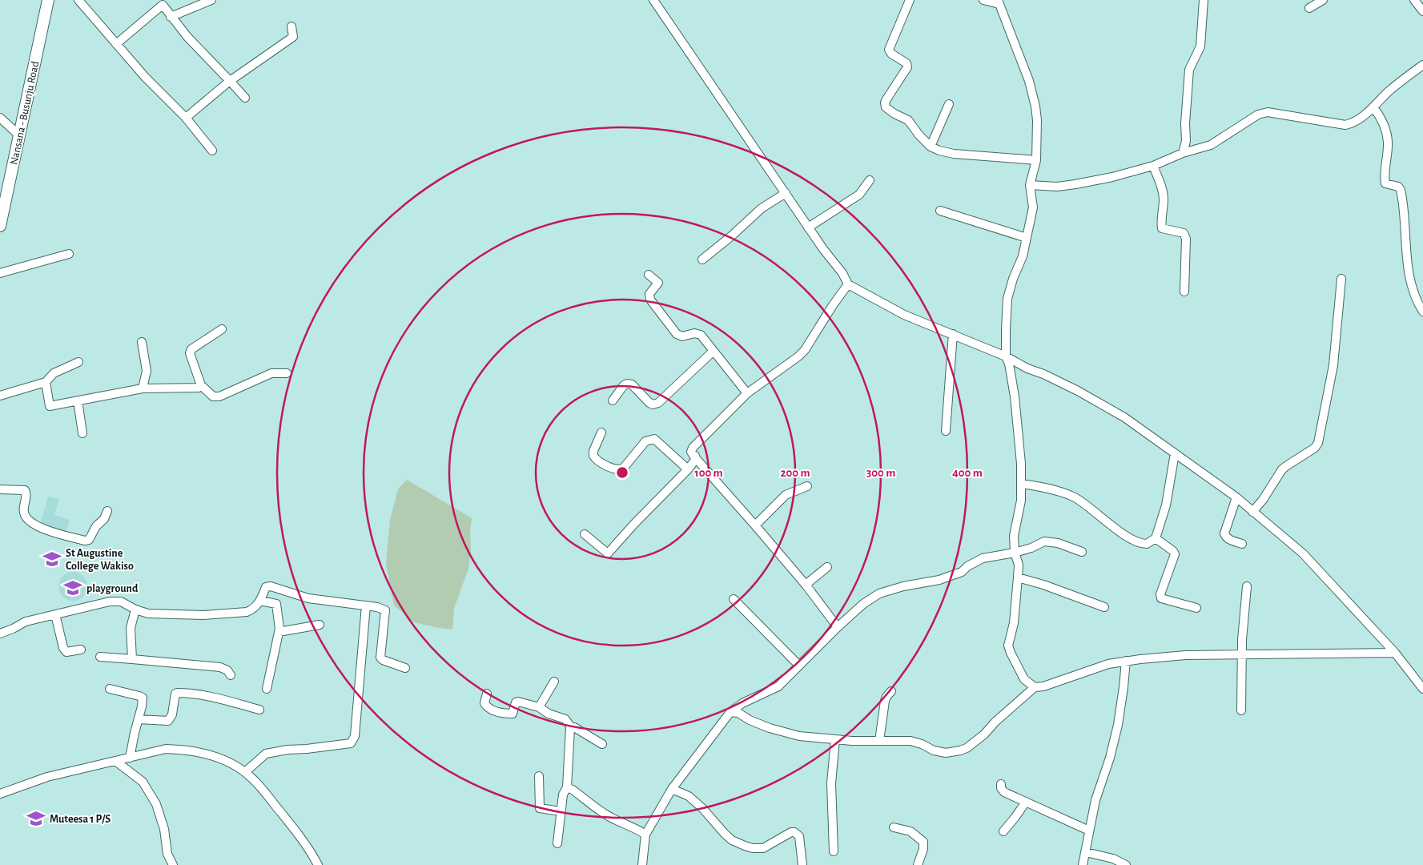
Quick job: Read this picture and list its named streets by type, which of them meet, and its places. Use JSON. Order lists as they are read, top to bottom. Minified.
{"streets":{"main road":["Nansana - Busunju Road"]},"places":{"school or university":["St Augustine College Wakiso","playground","Muteesa 1 P/S"]},"rings":["100 m","200 m","300 m","400 m"]}
